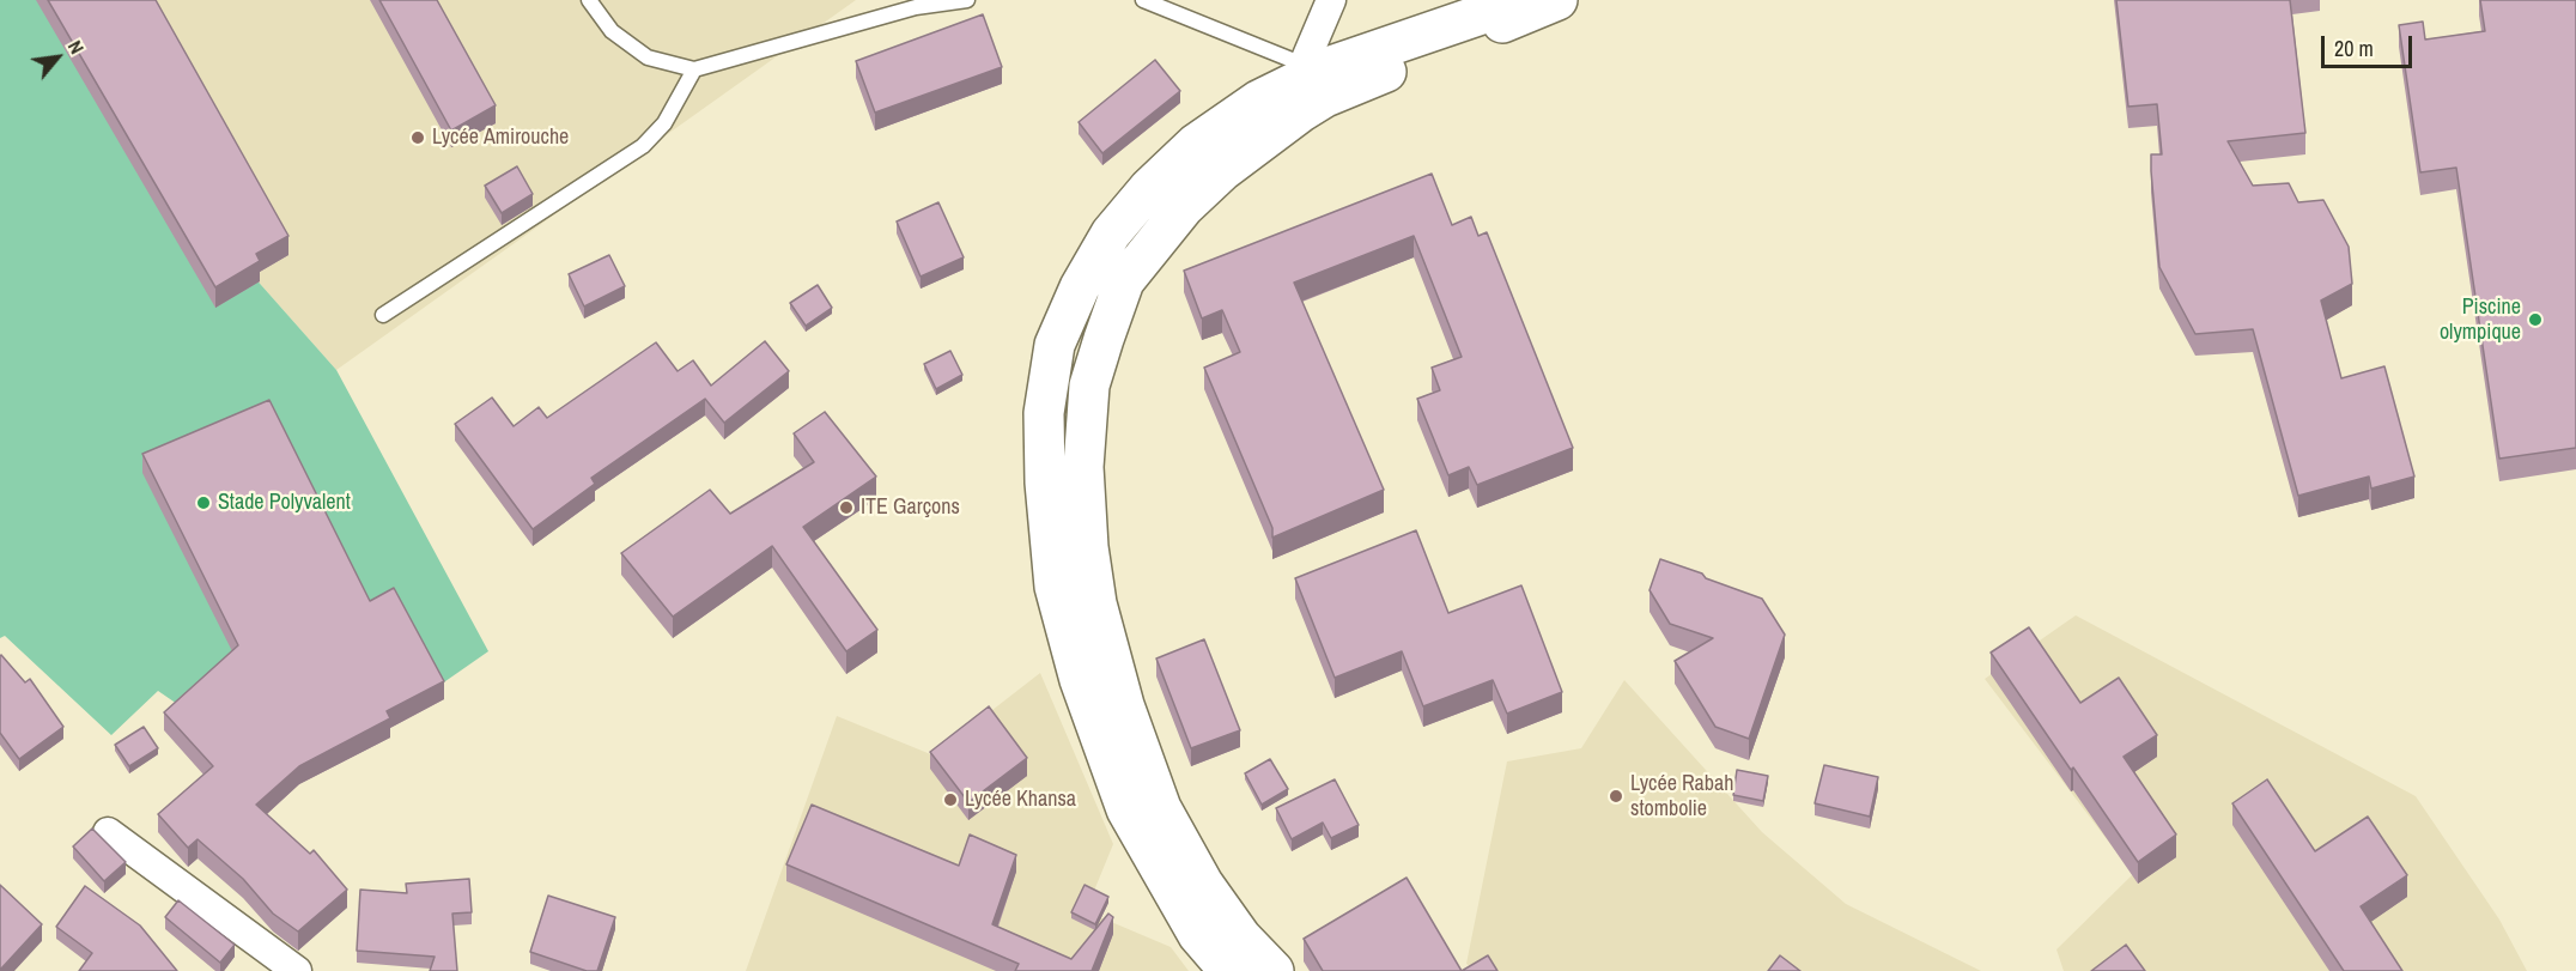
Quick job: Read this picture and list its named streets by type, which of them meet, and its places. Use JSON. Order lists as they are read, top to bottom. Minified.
{"places":["Lycée Amirouche","Piscine olympique","Stade Polyvalent","ITE Garçons","Lycée Rabah stombolie","Lycée Khansa"],"scale_bar":"20 m","north":"top right"}
